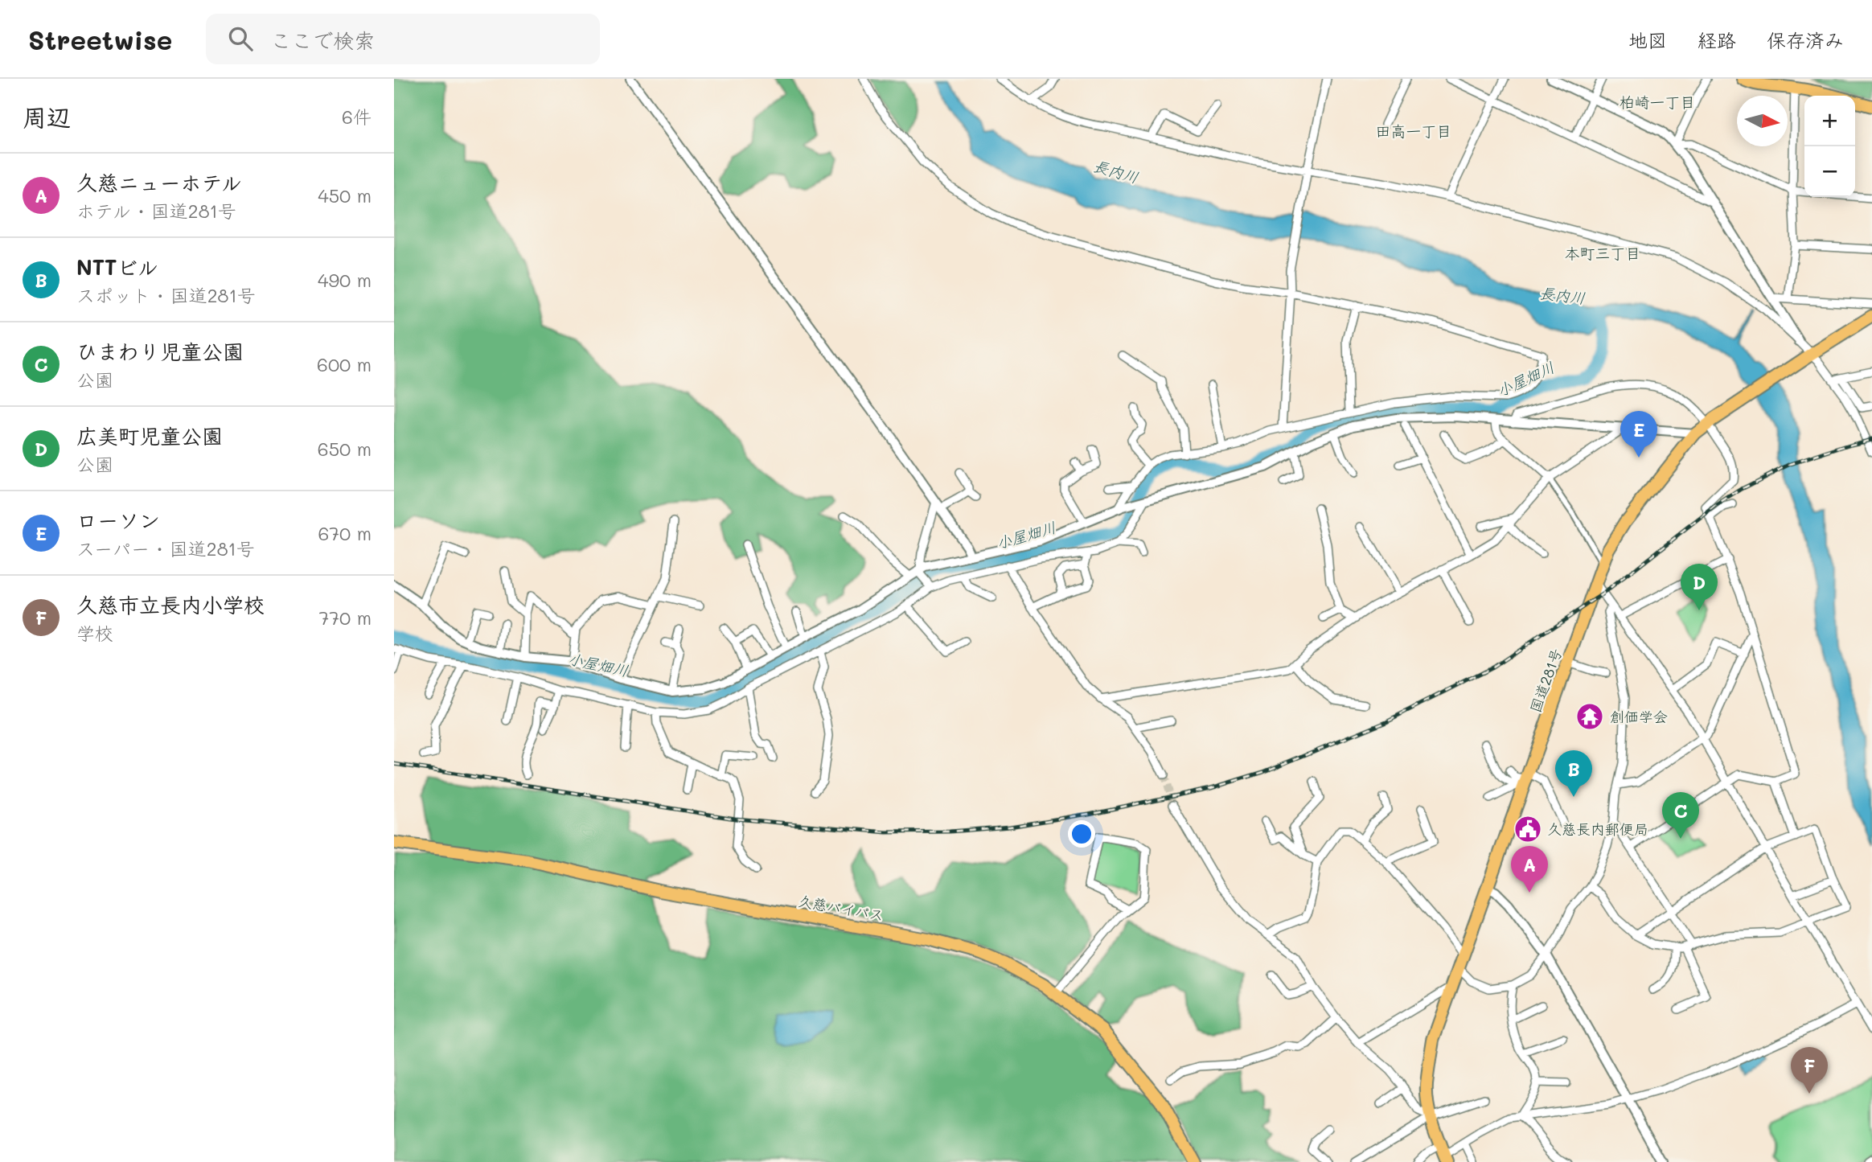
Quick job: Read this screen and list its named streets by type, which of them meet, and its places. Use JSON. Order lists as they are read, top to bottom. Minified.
{"streets":{"main road":["国道281号","久慈バイパス"]},"districts":["柏崎一丁目","田高一丁目","本町三丁目"],"water":["長内川","小屋畑川"],"places":{"temple":["創価学会"],"public building":["久慈長内郵便局"]},"north":"right","page":{"header":"Streetwise","search":"ここで検索","nav":["地図","経路","保存済み"],"heading":["周辺","6件"],"map_buttons":["+","−"],"list":[{"mark":"A","name":"久慈ニューホテル","note":"ホテル · 国道281号","value":"450 m"},{"mark":"B","name":"NTTビル","note":"スポット · 国道281号","value":"490 m"},{"mark":"C","name":"ひまわり児童公園","note":"公園","value":"600 m"},{"mark":"D","name":"広美町児童公園","note":"公園","value":"650 m"},{"mark":"E","name":"ローソン","note":"スーパー · 国道281号","value":"670 m"},{"mark":"F","name":"久慈市立長内小学校","note":"学校","value":"770 m"}],"pins":["E","D","B","C","A","F"]}}
